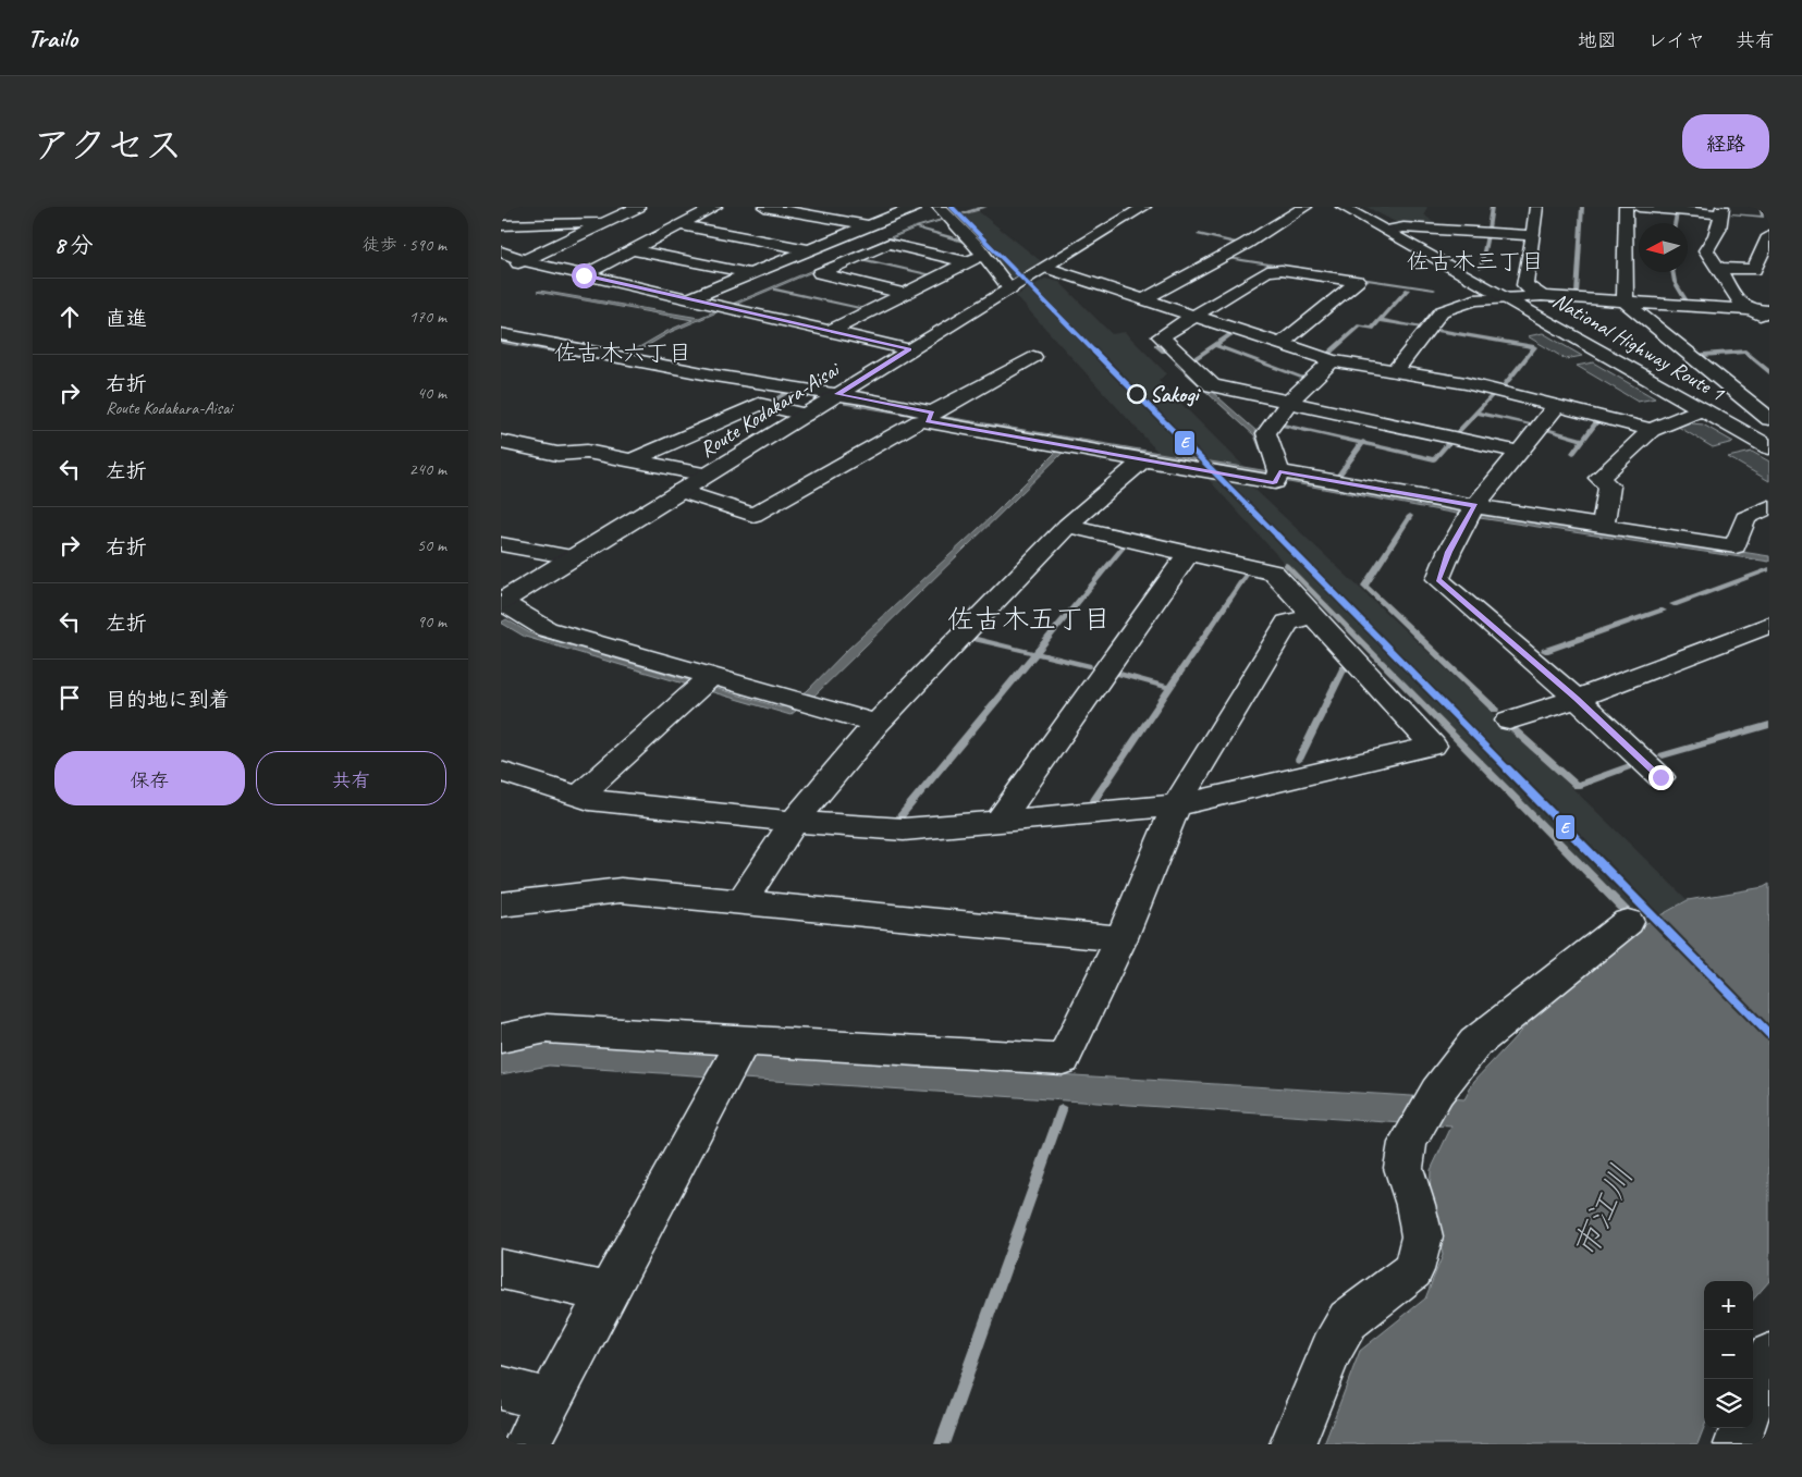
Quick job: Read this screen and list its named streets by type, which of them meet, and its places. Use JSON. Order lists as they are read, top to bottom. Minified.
{"streets":{"main road":["National Highway Route 1","Route Kodakara-Aisai"]},"districts":["佐古木三丁目","佐古木六丁目","佐古木五丁目"],"water":["市江川"],"places":["Sakogi"],"lines":["transit line E"],"north":"left","page":{"header":"Trailo","nav":["地図","レイヤ","共有"],"title":"アクセス","buttons":["経路",["保存","共有"]],"heading":["8 分","徒歩 · 590 m"],"list":[["直進","170 m"],["右折","Route Kodakara-Aisai","40 m"],["左折","240 m"],["右折","50 m"],["左折","90 m"],"目的地に到着"],"map_buttons":["+","−"]}}
